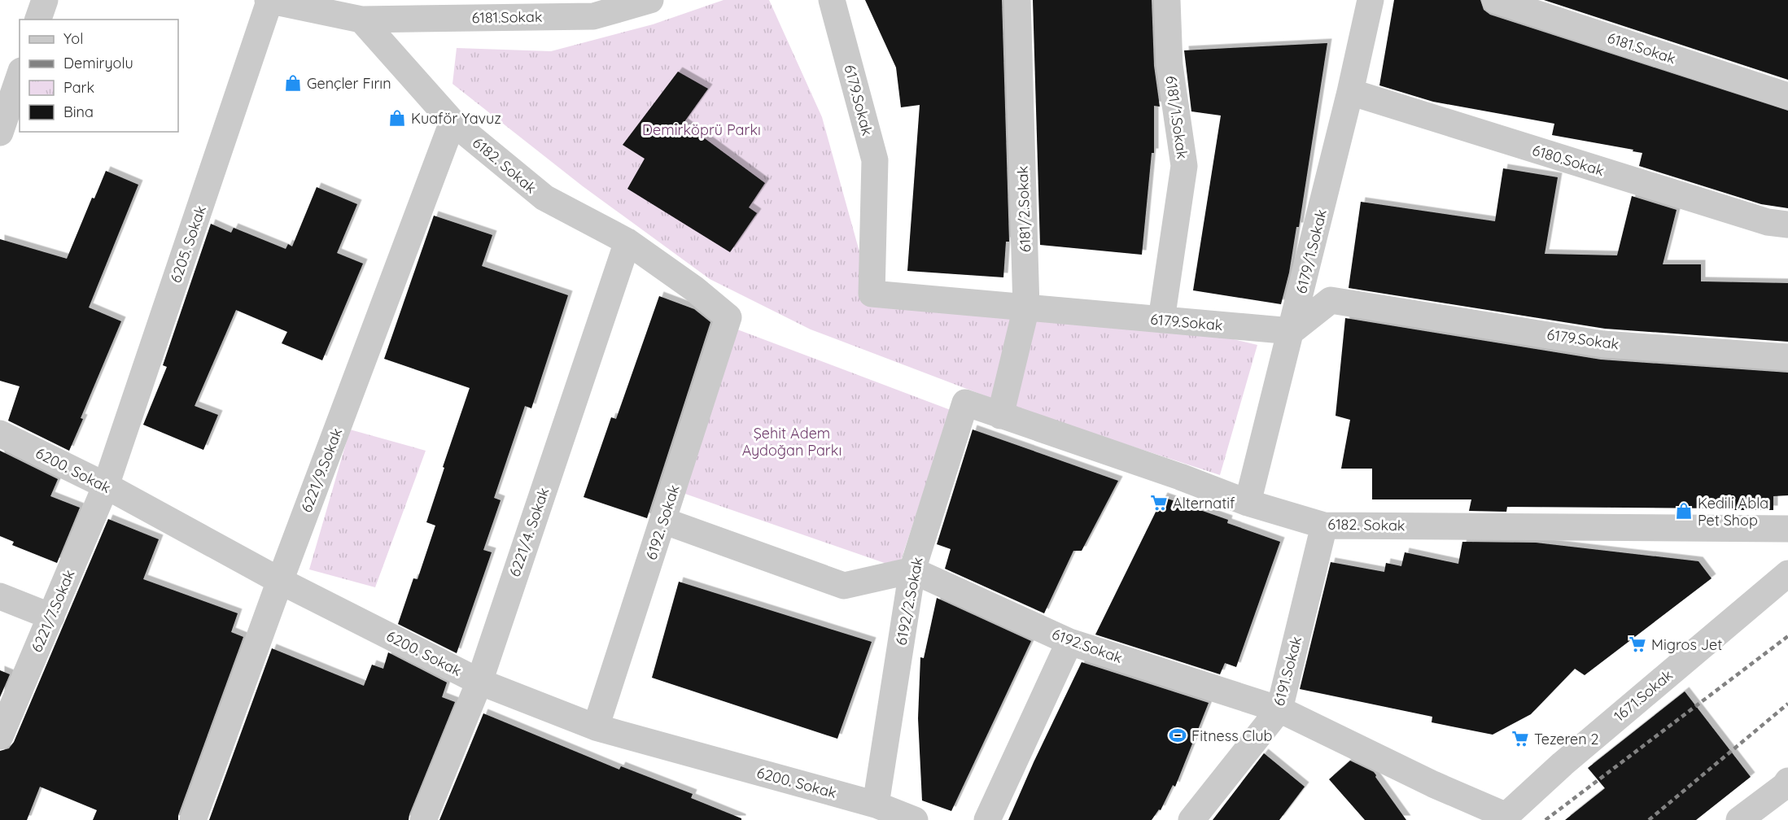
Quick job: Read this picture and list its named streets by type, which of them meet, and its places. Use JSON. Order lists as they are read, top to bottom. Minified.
{"streets":{"street":["6181.Sokak","6179.Sokak","6181/1.Sokak","6180.Sokak","6182. Sokak","6181/2.Sokak","6205. Sokak","6179/1.Sokak","6200. Sokak","6221/9.Sokak","6192. Sokak","6221/4. Sokak","6192/2.Sokak","6221/7.Sokak","6192.Sokak","6191.Sokak","1671.Sokak"]},"crossings":[["6181.Sokak","6182. Sokak"],["6179.Sokak","6181/1.Sokak"],["6179.Sokak","6181/2.Sokak"],["6179.Sokak","6179/1.Sokak"],["6180.Sokak","6179/1.Sokak"],["6182. Sokak","6181/2.Sokak"],["6182. Sokak","6179/1.Sokak"],["6182. Sokak","6221/9.Sokak"],["6182. Sokak","6192. Sokak"],["6182. Sokak","6221/4. Sokak"],["6182. Sokak","6192/2.Sokak"],["6182. Sokak","6191.Sokak"],["6205. Sokak","6200. Sokak"],["6205. Sokak","6221/7.Sokak"],["6200. Sokak","6221/9.Sokak"],["6200. Sokak","6192. Sokak"],["6200. Sokak","6221/4. Sokak"],["6200. Sokak","6192/2.Sokak"],["6200. Sokak","6221/7.Sokak"],["6192/2.Sokak","6192.Sokak"],["6192.Sokak","6191.Sokak"],["6192.Sokak","1671.Sokak"]],"parks":["Demirköprü Parkı","Şehit Adem Aydoğan Parkı"],"places":{"shop":["Gençler Fırın","Kuaför Yavuz","Kedili Abla Pet Shop"],"supermarket":["Alternatif","Migros Jet","Tezeren 2"],"sports":["Fitness Club"]},"legend":["Yol","Demiryolu","Park","Bina"]}
